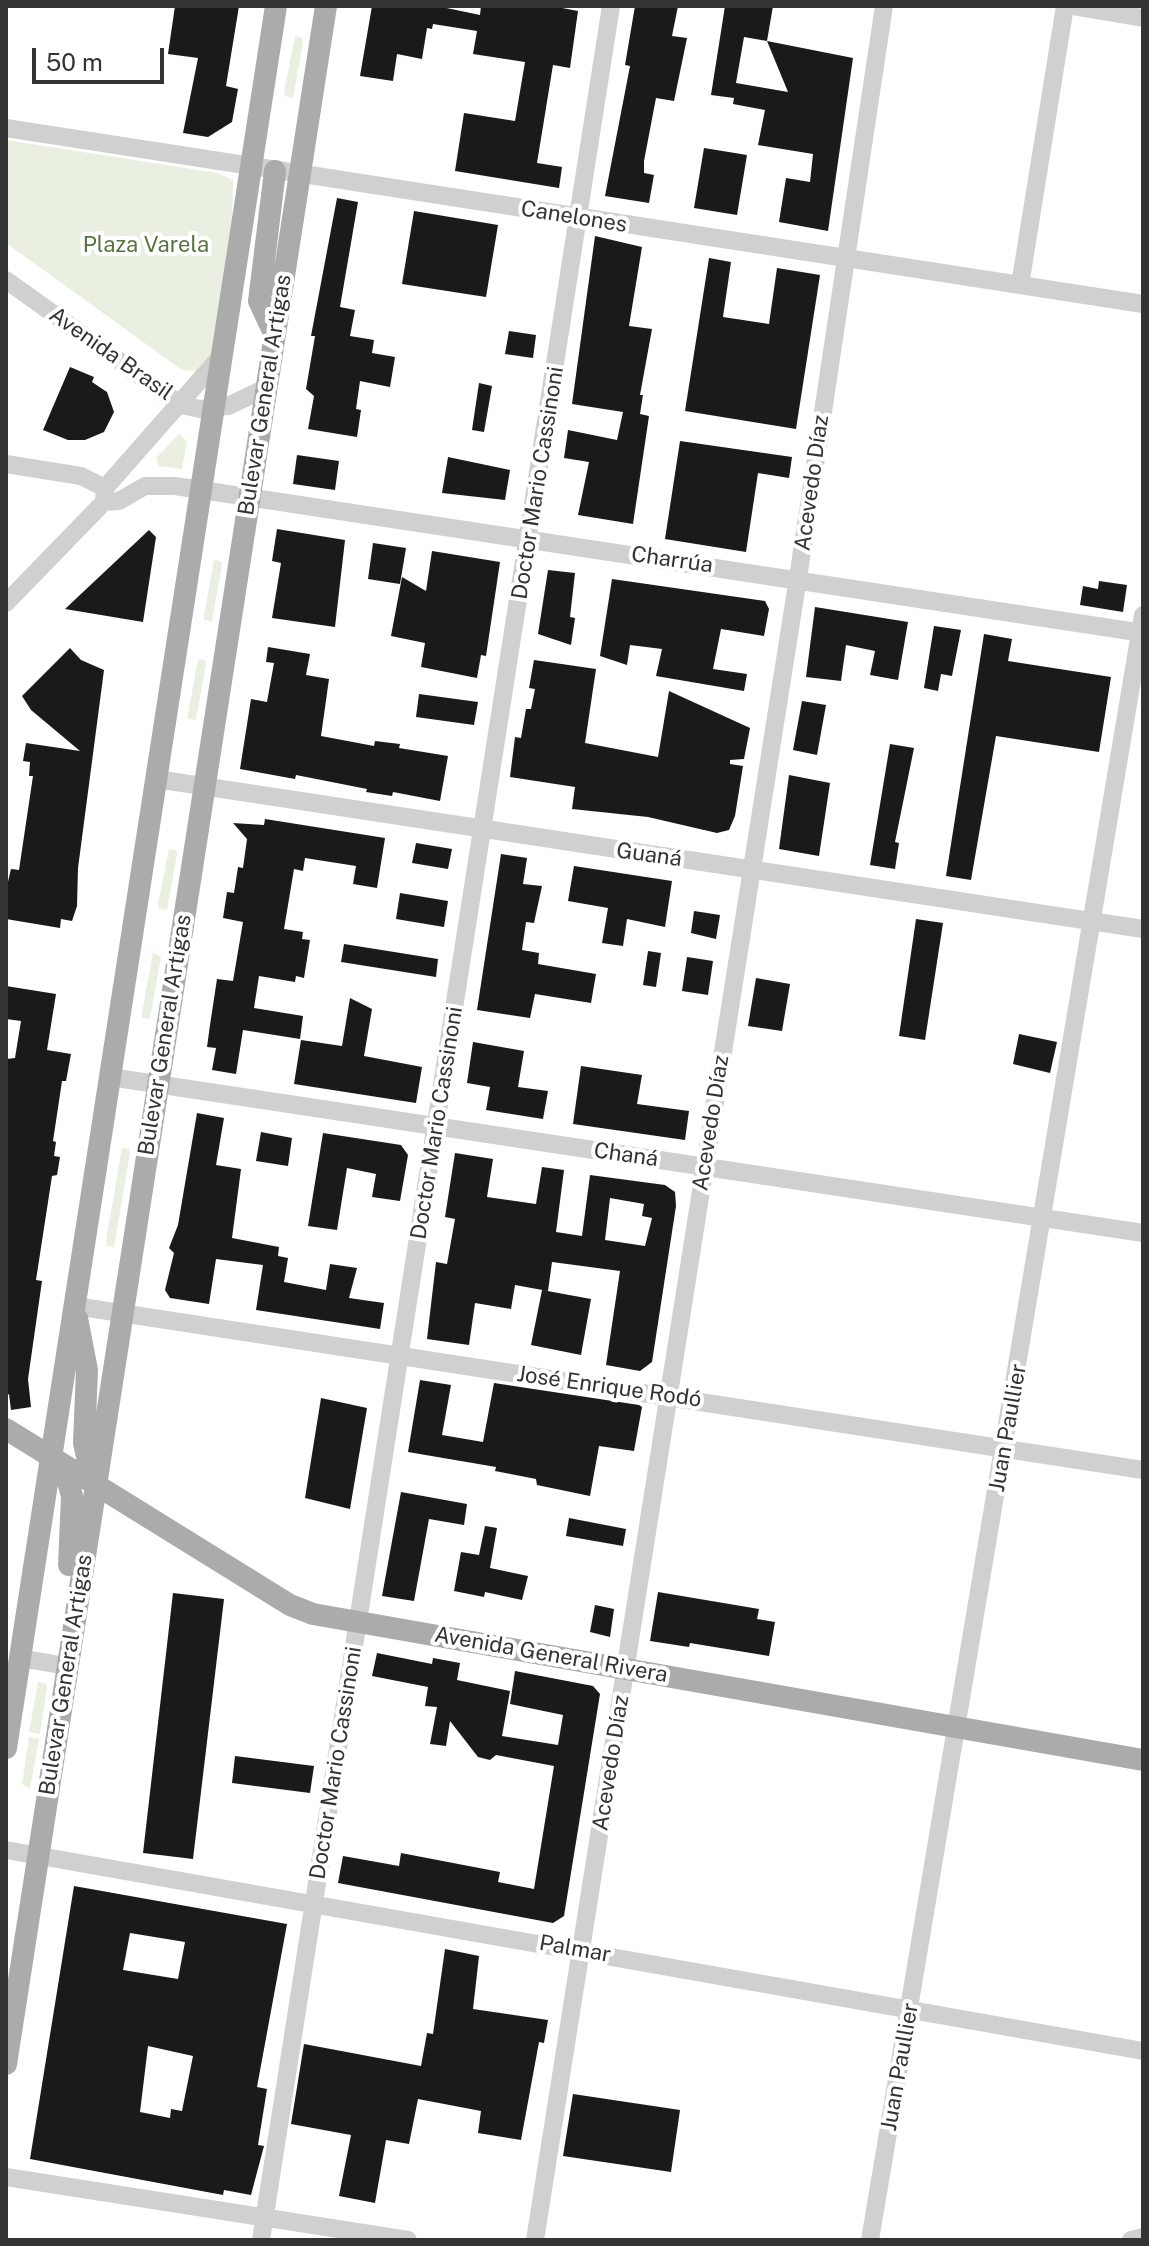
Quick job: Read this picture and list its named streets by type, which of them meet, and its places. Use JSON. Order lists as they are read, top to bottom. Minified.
{"streets":{"main road":["Bulevar General Artigas","Avenida General Rivera"],"street":["Canelones","Avenida Brasil","Doctor Mario Cassinoni","Acevedo Díaz","Charrúa","Guaná","Chaná","José Enrique Rodó","Juan Paullier","Palmar"]},"crossings":[["Canelones","Bulevar General Artigas"],["Canelones","Doctor Mario Cassinoni"],["Canelones","Acevedo Díaz"],["Avenida Brasil","Bulevar General Artigas"],["Bulevar General Artigas","Charrúa"],["Bulevar General Artigas","Guaná"],["Bulevar General Artigas","Chaná"],["Bulevar General Artigas","José Enrique Rodó"],["Bulevar General Artigas","Avenida General Rivera"],["Bulevar General Artigas","Palmar"],["Doctor Mario Cassinoni","Charrúa"],["Doctor Mario Cassinoni","Guaná"],["Doctor Mario Cassinoni","Chaná"],["Doctor Mario Cassinoni","José Enrique Rodó"],["Doctor Mario Cassinoni","Avenida General Rivera"],["Doctor Mario Cassinoni","Palmar"],["Acevedo Díaz","Charrúa"],["Acevedo Díaz","Guaná"],["Acevedo Díaz","Chaná"],["Acevedo Díaz","José Enrique Rodó"],["Acevedo Díaz","Avenida General Rivera"],["Acevedo Díaz","Palmar"],["Charrúa","Juan Paullier"],["Guaná","Juan Paullier"],["Chaná","Juan Paullier"],["José Enrique Rodó","Juan Paullier"],["Juan Paullier","Avenida General Rivera"],["Juan Paullier","Palmar"]],"parks":["Plaza Varela"],"scale_bar":"50 m"}
